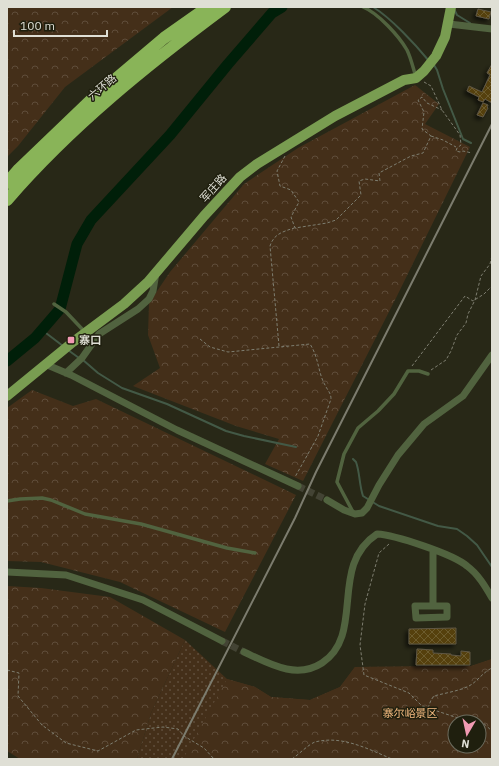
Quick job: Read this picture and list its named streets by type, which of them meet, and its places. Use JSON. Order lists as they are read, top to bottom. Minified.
{"streets":{"highway":["六环路"],"main road":["军庄路"]},"parks":["寨尔峪景区"],"places":{"transit":["寨口"]},"scale_bar":"100 m","north":"bottom"}
